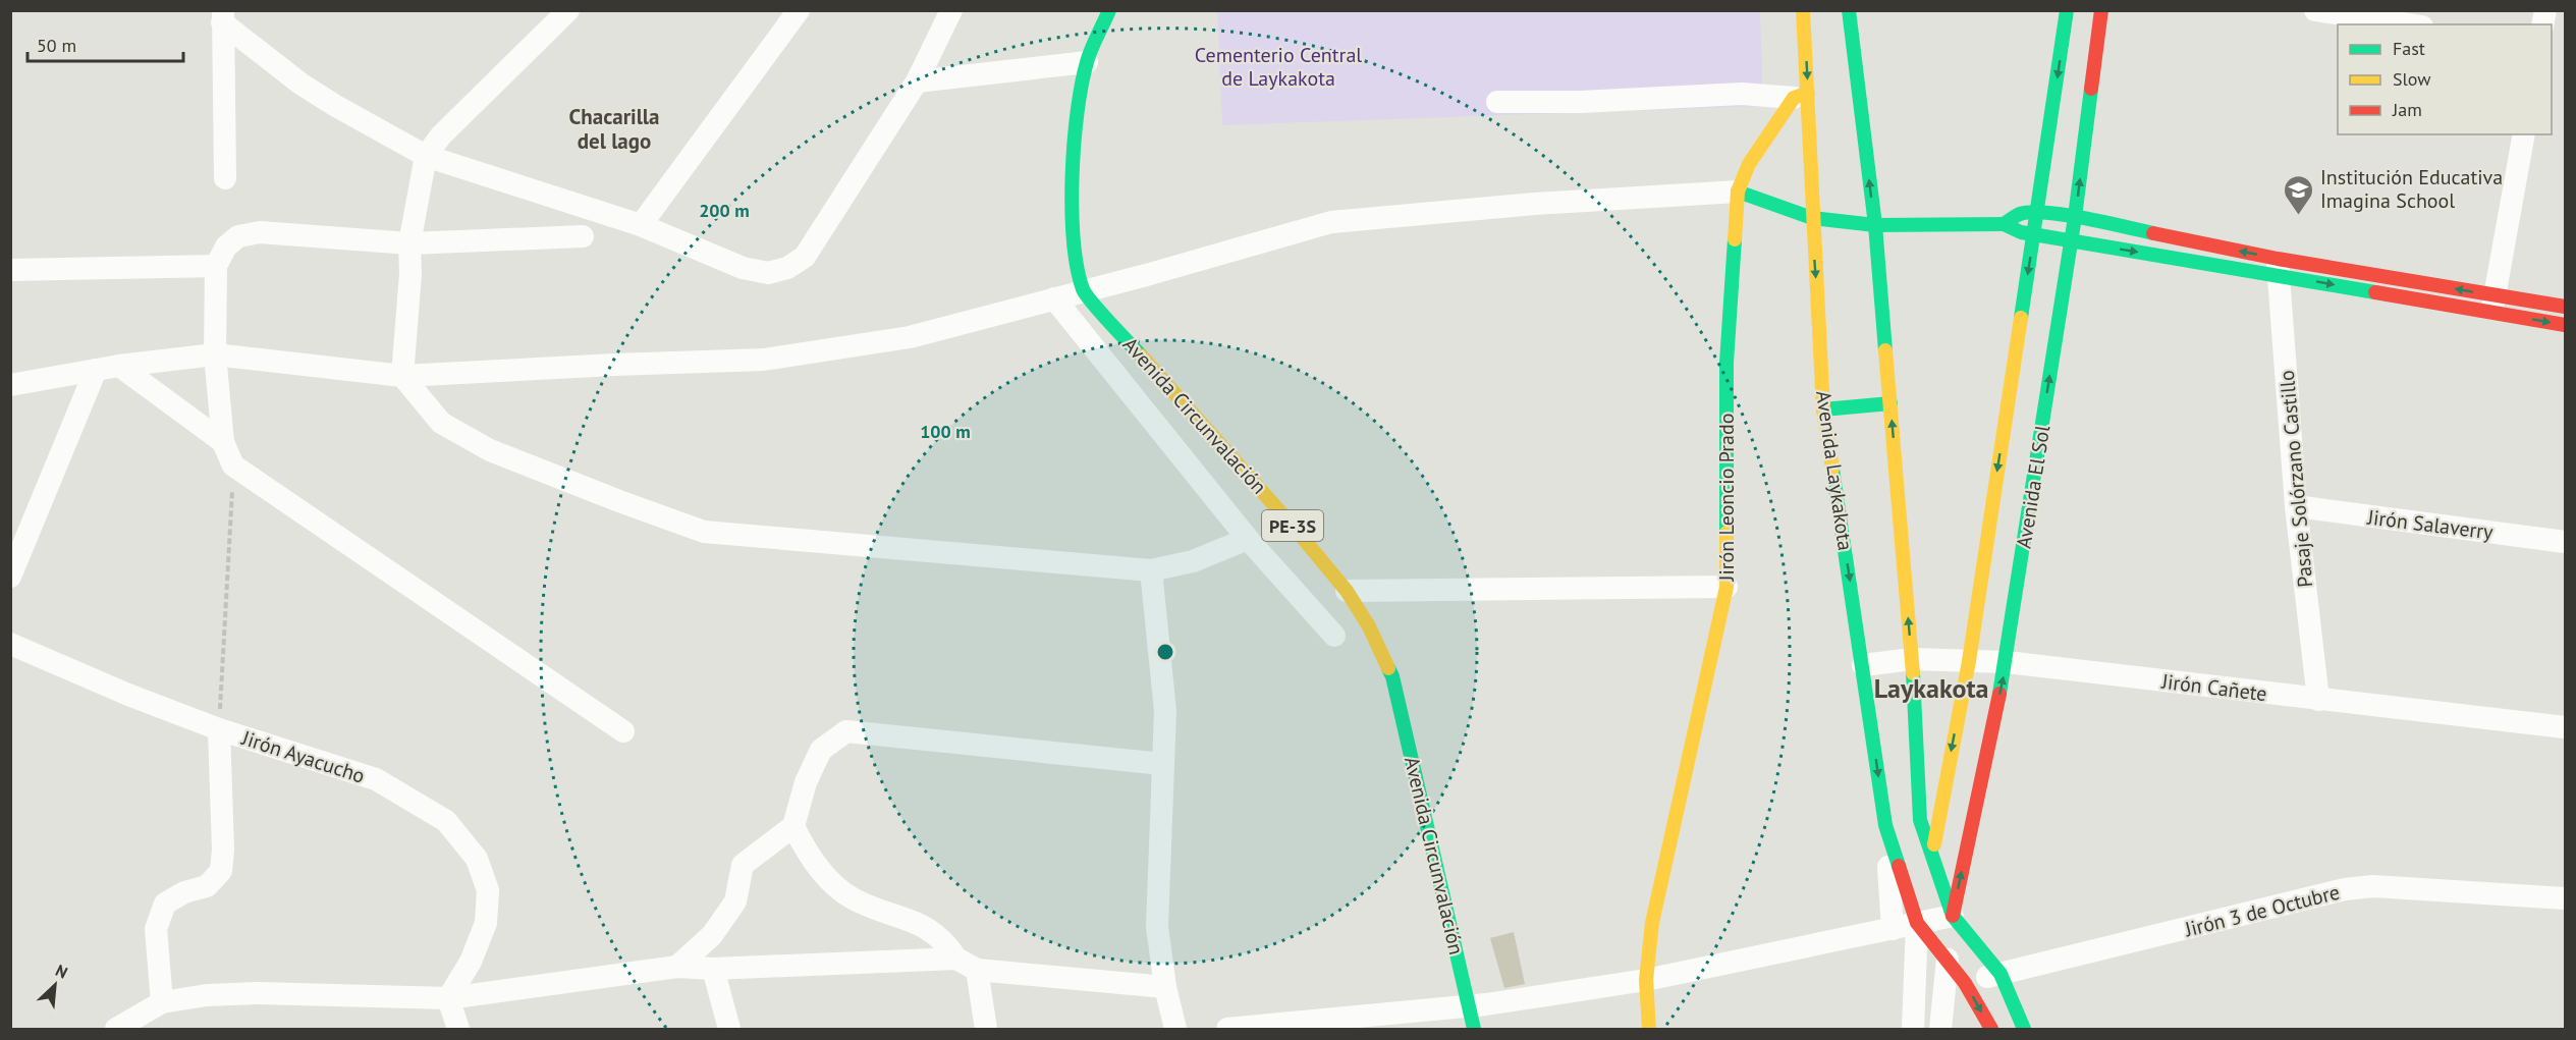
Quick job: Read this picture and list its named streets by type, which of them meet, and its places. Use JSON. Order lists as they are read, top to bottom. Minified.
{"streets":{"main road":["Avenida Circunvalación","Avenida Laykakota","Avenida El Sol","Jirón Leoncio Prado","PE-3S"],"street":["Pasaje Solórzano Castillo","Jirón Salaverry","Jirón Cañete","Jirón Ayacucho","Jirón 3 de Octubre"]},"crossings":[["Avenida Laykakota","Jirón Leoncio Prado"],["Avenida Laykakota","Jirón Cañete"],["Pasaje Solórzano Castillo","Jirón Salaverry"],["Pasaje Solórzano Castillo","Jirón Cañete"],["Avenida El Sol","Jirón Cañete"]],"districts":["Chacarilla del lago","Laykakota"],"parks":["Cementerio Central de Laykakota"],"places":{"school or university":["Institución Educativa Imagina School"]},"legend":["Fast","Slow","Jam"],"scale_bar":"50 m","north":"top right","rings":["200 m","100 m"]}
